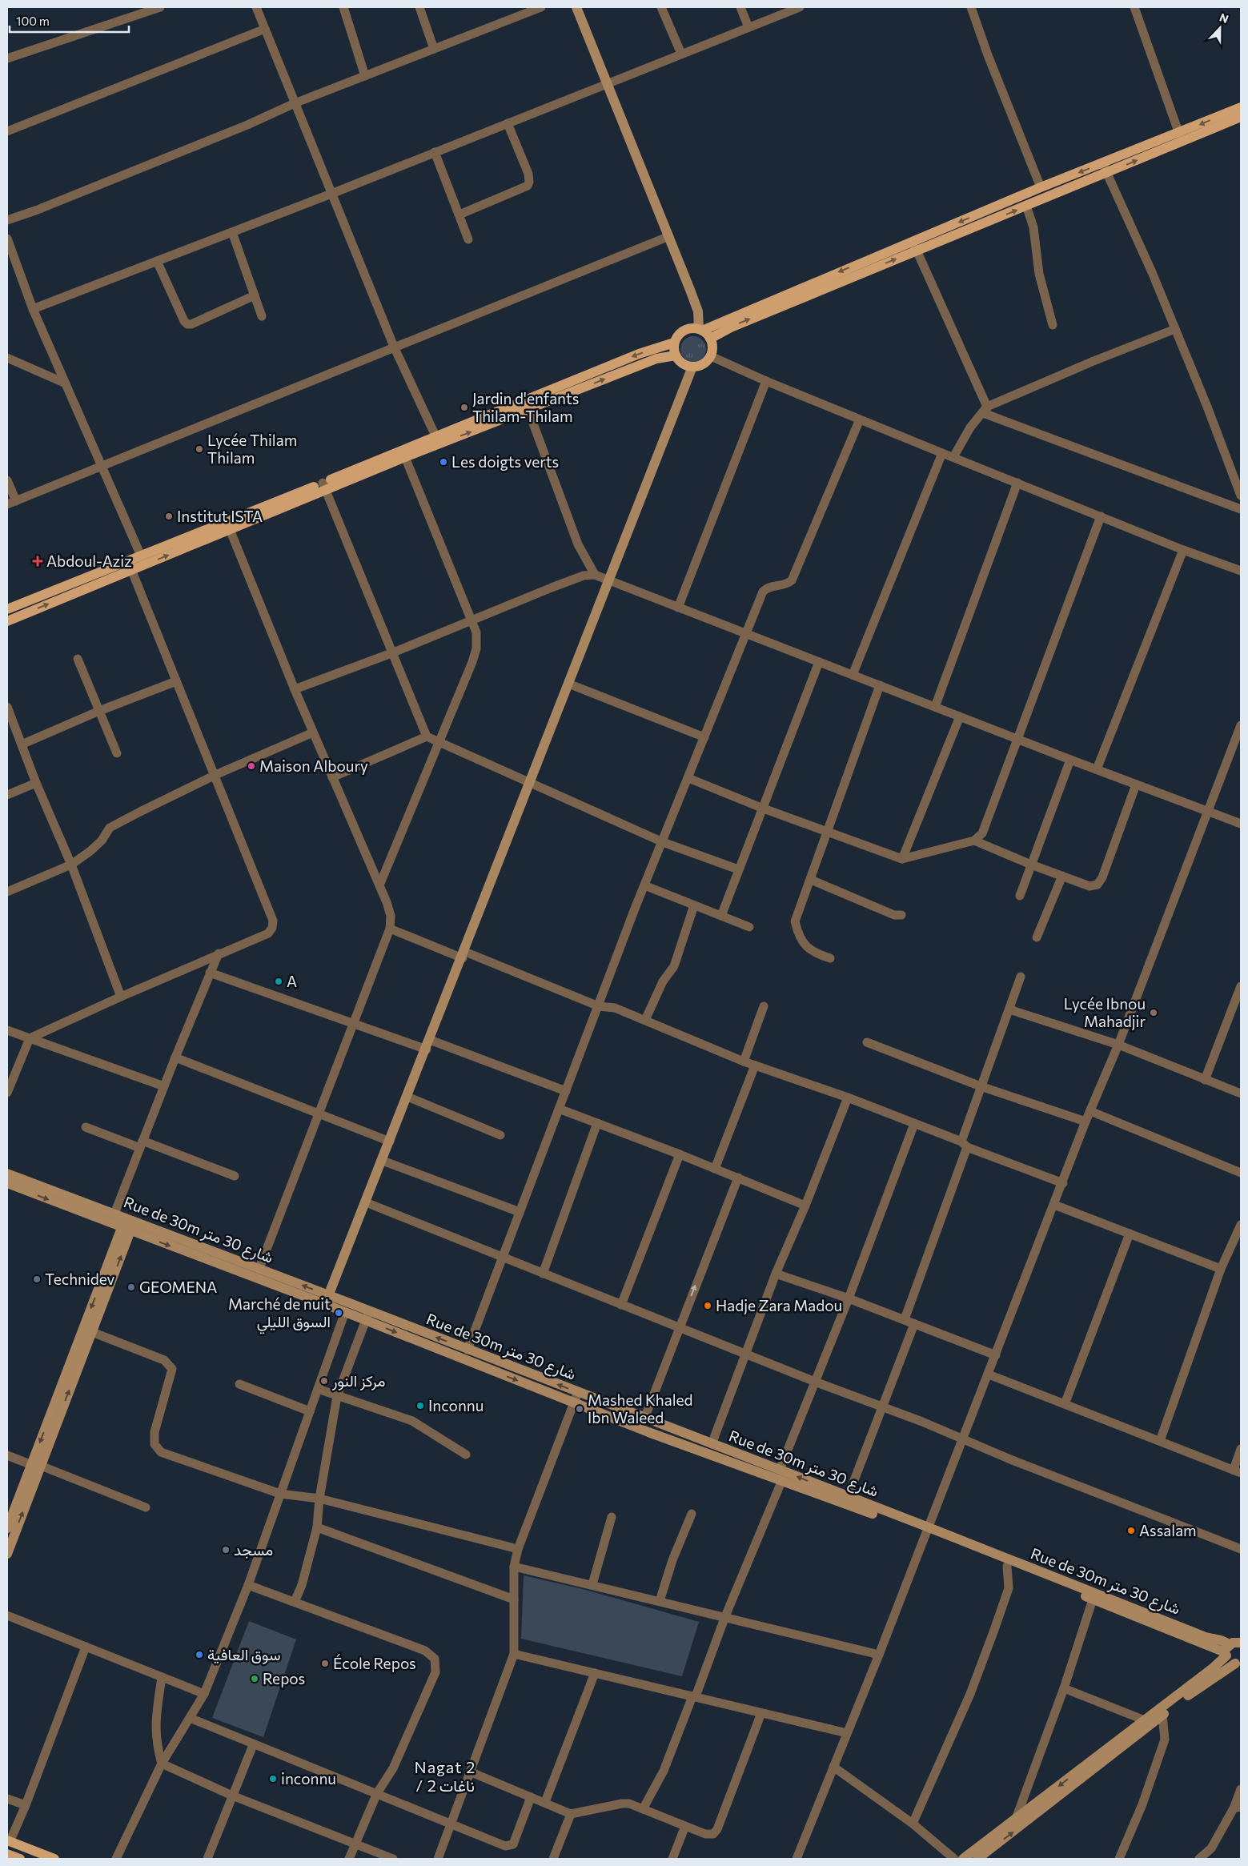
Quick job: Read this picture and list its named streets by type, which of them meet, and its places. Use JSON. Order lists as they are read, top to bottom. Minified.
{"streets":{"street":["Rue de 30m شارع 30 متر"]},"districts":["Nagat 2 / ناغات 2"],"places":{"other":["Jardin d'enfants Thilam-Thilam","Lycée Thilam Thilam","Les doigts verts","Institut ISTA","Maison Alboury","A","Lycée Ibnou Mahadjir","Technidev","GEOMENA","Hadje Zara Madou","Marché de nuit السوق الليلي","مركز النور","Inconnu","Mashed Khaled Ibn Waleed","Assalam","مسجد","سوق العافية","École Repos","Repos","inconnu"],"health":["Abdoul-Aziz"]},"scale_bar":"100 m","north":"top"}
